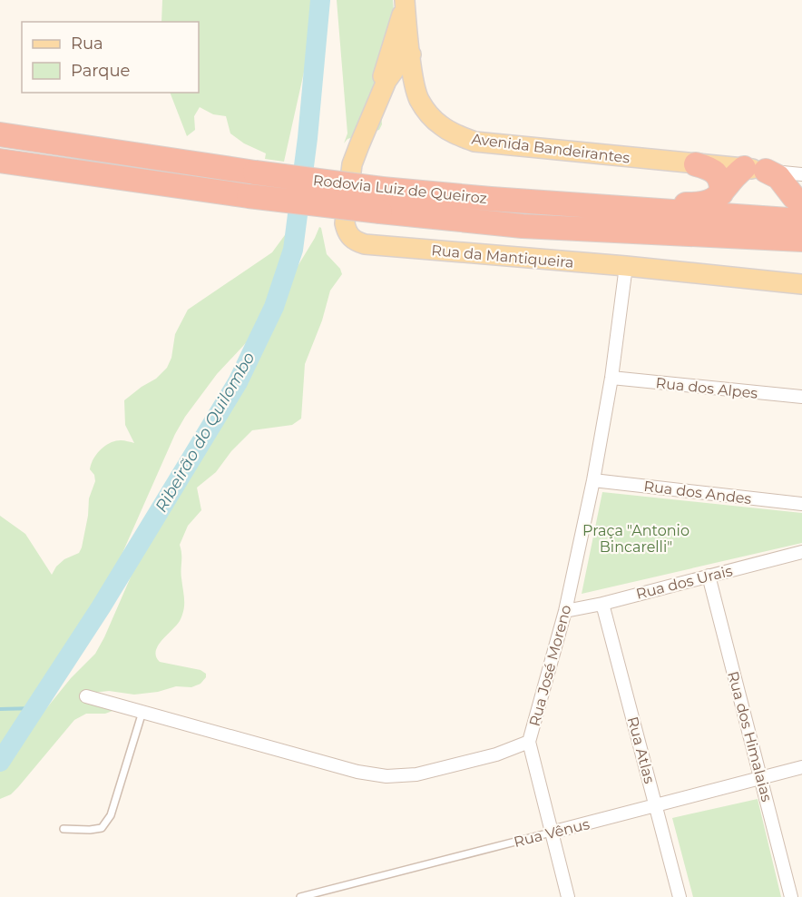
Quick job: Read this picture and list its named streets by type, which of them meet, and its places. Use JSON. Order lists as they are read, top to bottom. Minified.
{"streets":{"highway":["Rodovia Luiz de Queiroz"],"main road":["Avenida Bandeirantes","Rua da Mantiqueira"],"street":["Rua dos Alpes","Rua dos Andes","Rua dos Urais","Rua José Moreno","Rua dos Himalaias","Rua Atlas","Rua Vênus"]},"crossings":[["Avenida Bandeirantes","Rua da Mantiqueira"],["Rua da Mantiqueira","Rua José Moreno"],["Rua dos Alpes","Rua José Moreno"],["Rua dos Andes","Rua José Moreno"],["Rua dos Urais","Rua José Moreno"],["Rua dos Urais","Rua dos Himalaias"],["Rua dos Urais","Rua Atlas"],["Rua dos Himalaias","Rua Vênus"],["Rua Atlas","Rua Vênus"]],"water":["Ribeirão do Quilombo"],"parks":["Praça \"Antonio Bincarelli\""],"legend":["Rua","Parque"]}
